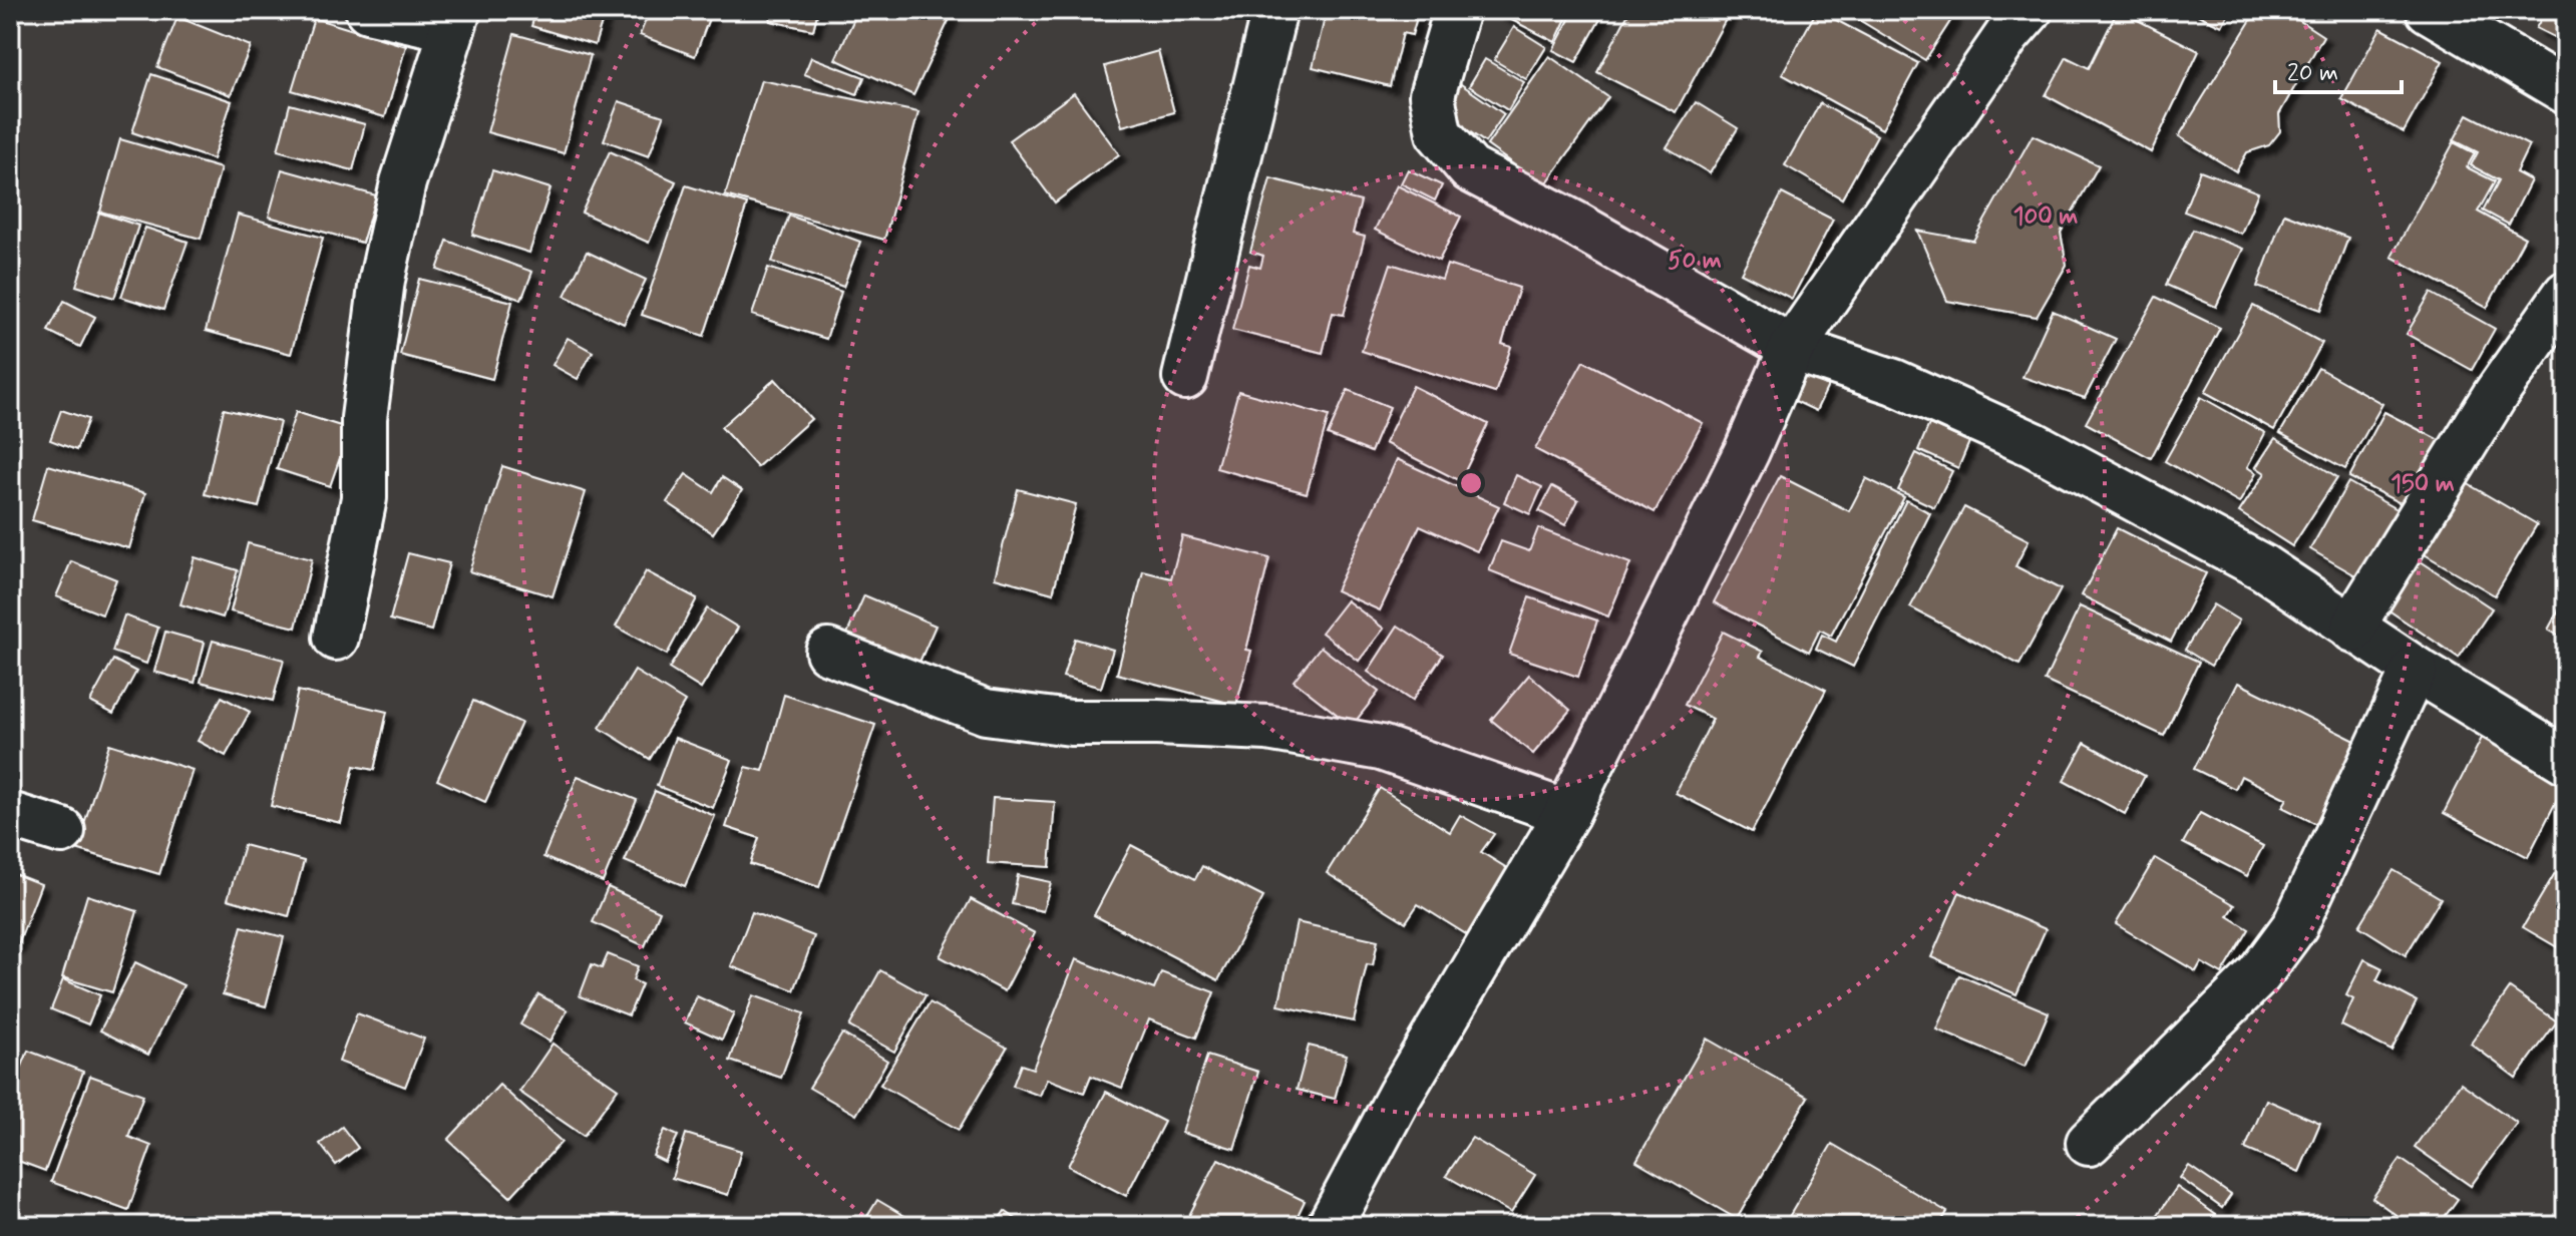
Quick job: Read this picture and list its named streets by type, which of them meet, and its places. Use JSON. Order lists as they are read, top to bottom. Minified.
{"scale_bar":"20 m","rings":["100 m","50 m","150 m"]}
